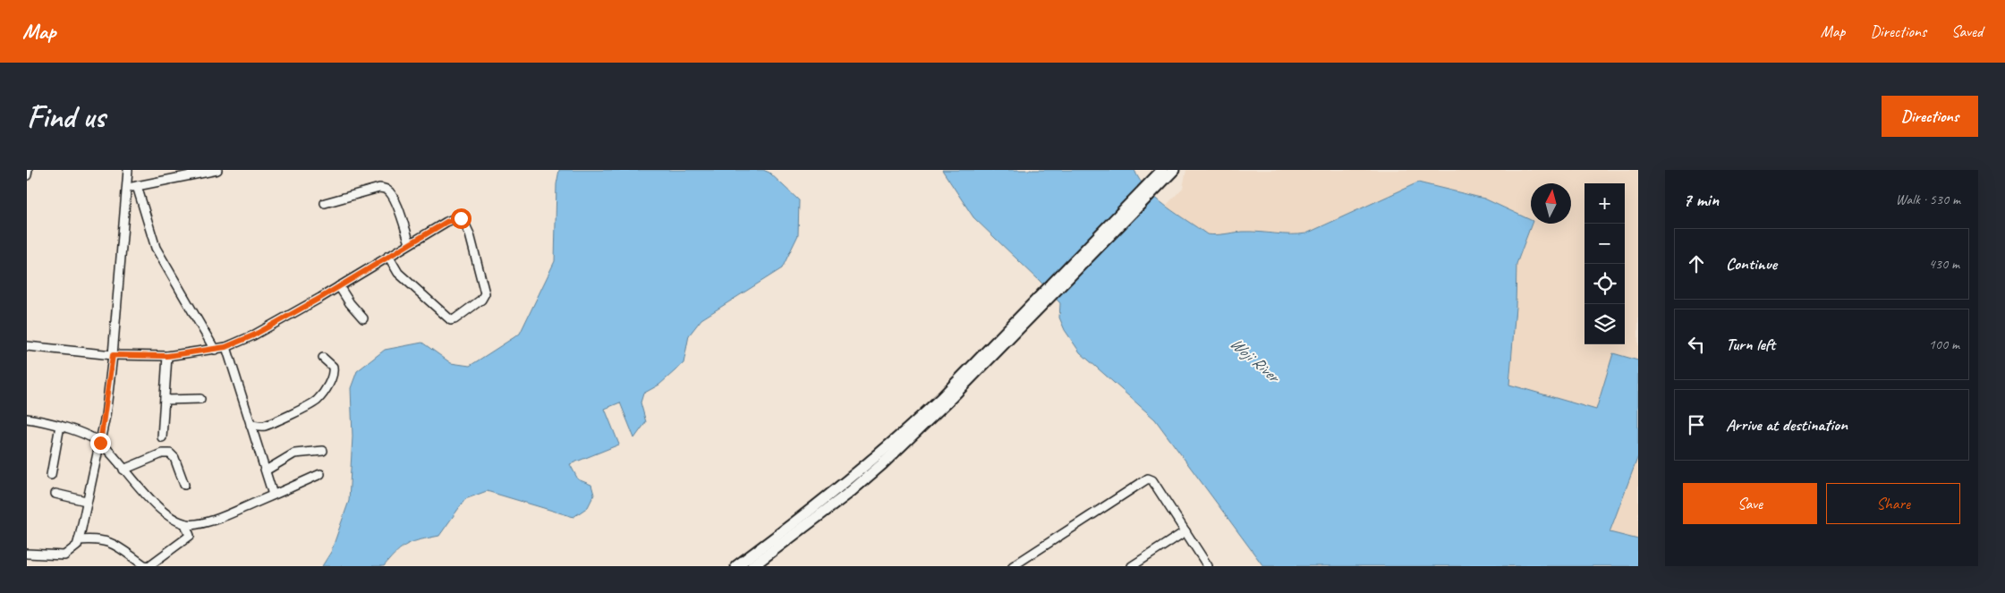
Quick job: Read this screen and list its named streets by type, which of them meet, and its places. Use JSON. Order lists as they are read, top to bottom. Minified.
{"water":["Woji River"],"north":"top","page":{"header":"Map","nav":["Map","Directions","Saved"],"buttons":["Directions",["Save","Share"]],"title":"Find us","heading":["7 min","Walk · 530 m"],"map_buttons":["+","−"],"list":[["Continue","430 m"],["Turn left","100 m"],"Arrive at destination"]}}
